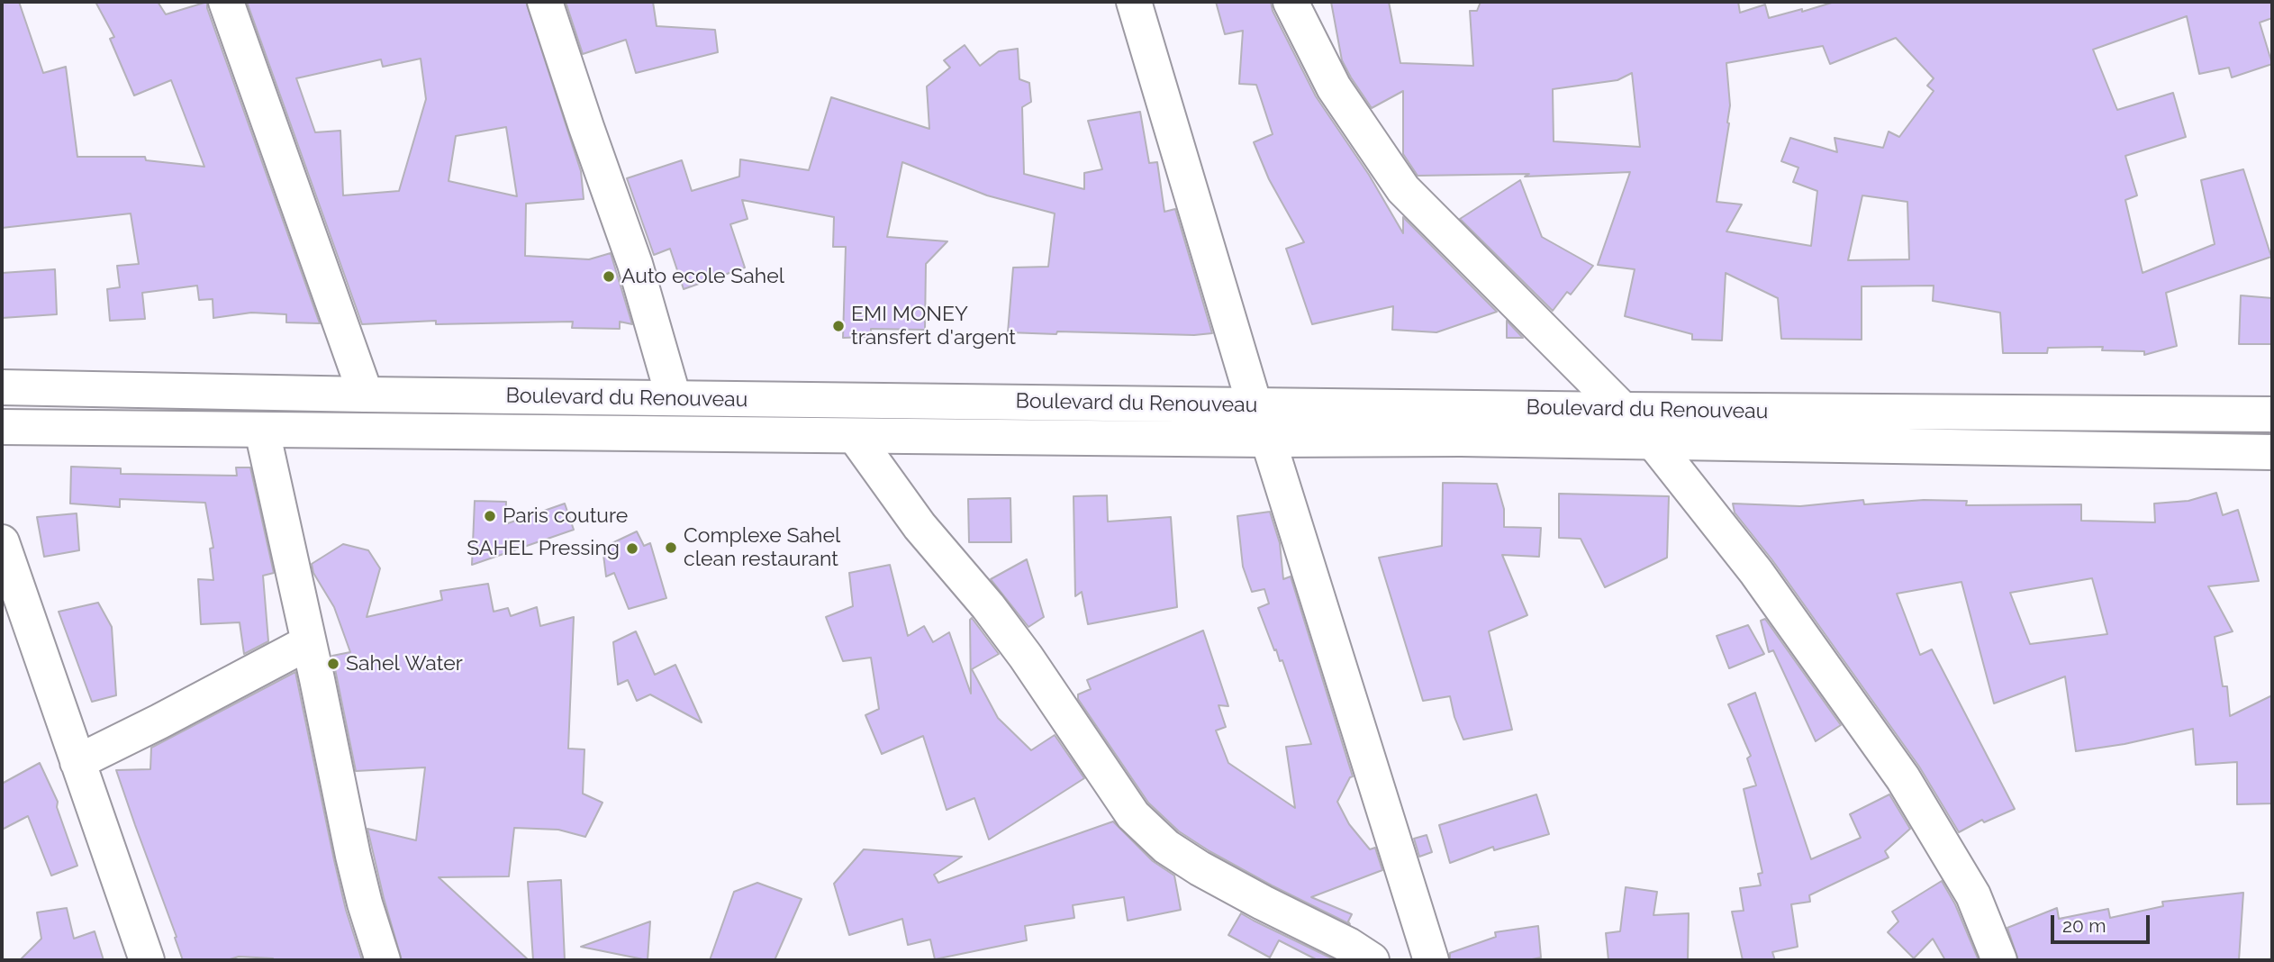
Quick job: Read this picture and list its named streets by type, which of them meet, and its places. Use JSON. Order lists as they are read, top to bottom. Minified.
{"streets":{"street":["Boulevard du Renouveau"]},"places":["Auto ecole Sahel","EMI MONEY transfert d'argent","Paris couture","Complexe Sahel clean restaurant","SAHEL Pressing","Sahel Water"],"scale_bar":"20 m"}
